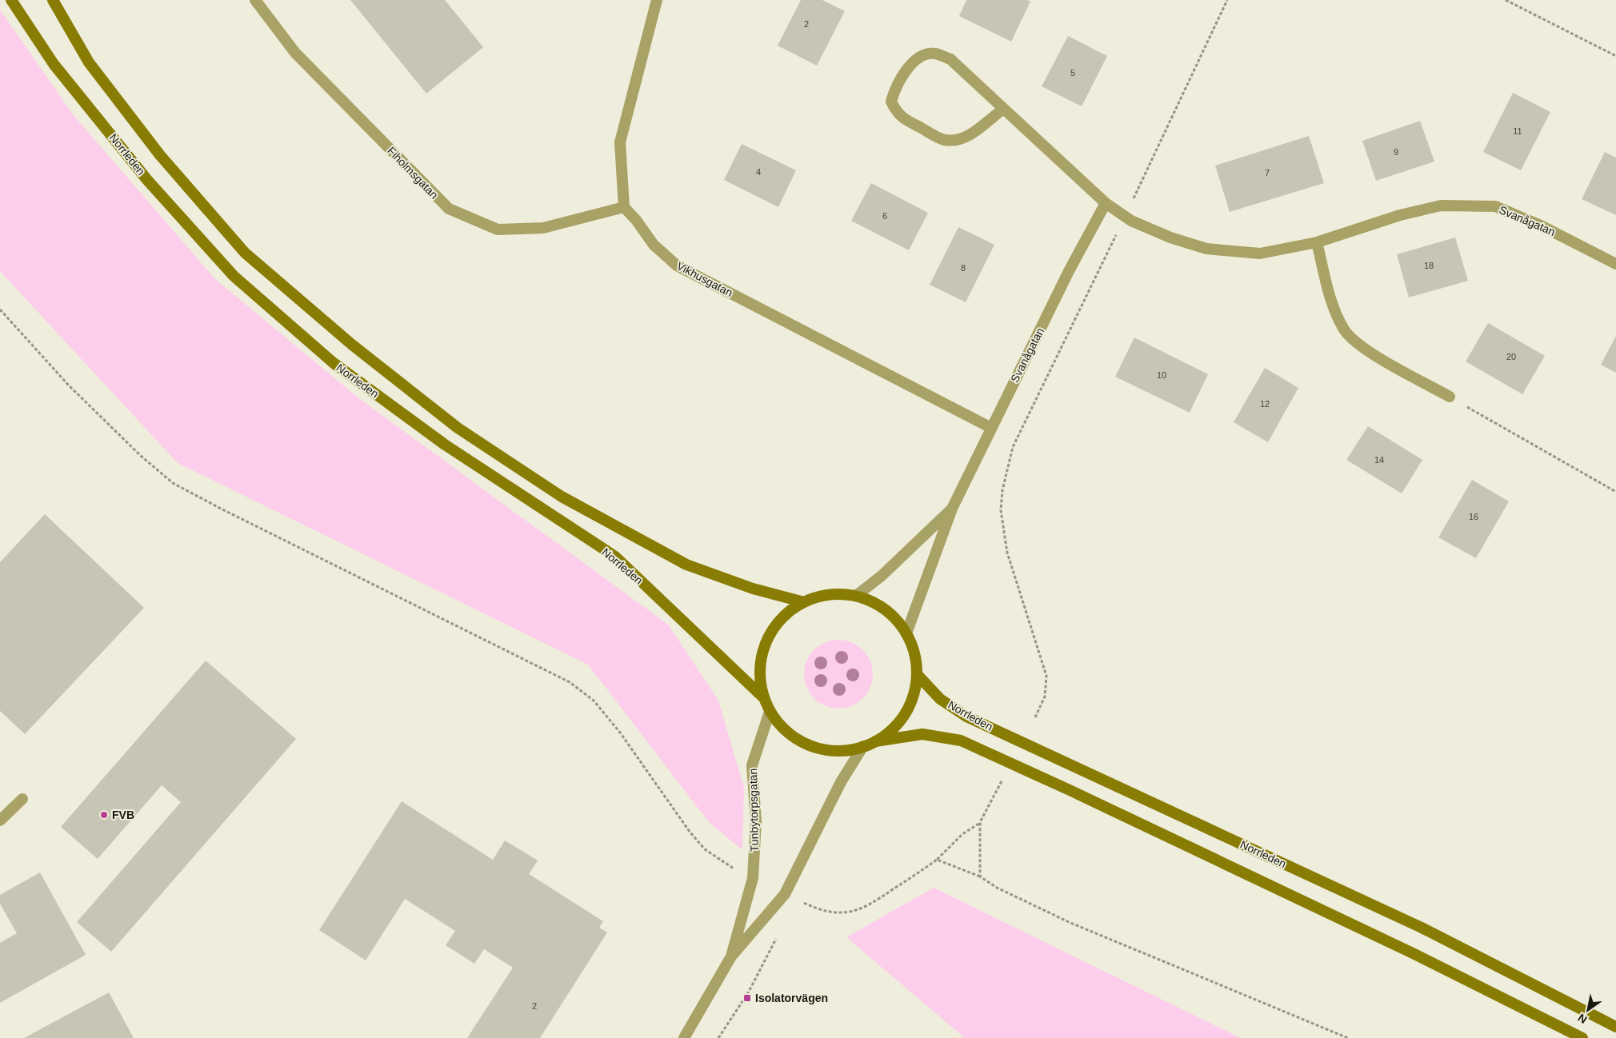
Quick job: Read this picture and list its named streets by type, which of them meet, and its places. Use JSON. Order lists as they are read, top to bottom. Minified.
{"streets":{"main road":["Norrleden"],"street":["Fiholmsgatan","Svanågatan","Vikhusgatan","Tunbytorpsgatan"]},"crossings":[["Fiholmsgatan","Vikhusgatan"],["Svanågatan","Vikhusgatan"]],"places":{"other":["FVB"],"transit":["Isolatorvägen"]},"house_numbers":["2","5","11","9","4","7","6","18","8","20","10","12","14","16","2"],"north":"bottom left"}
